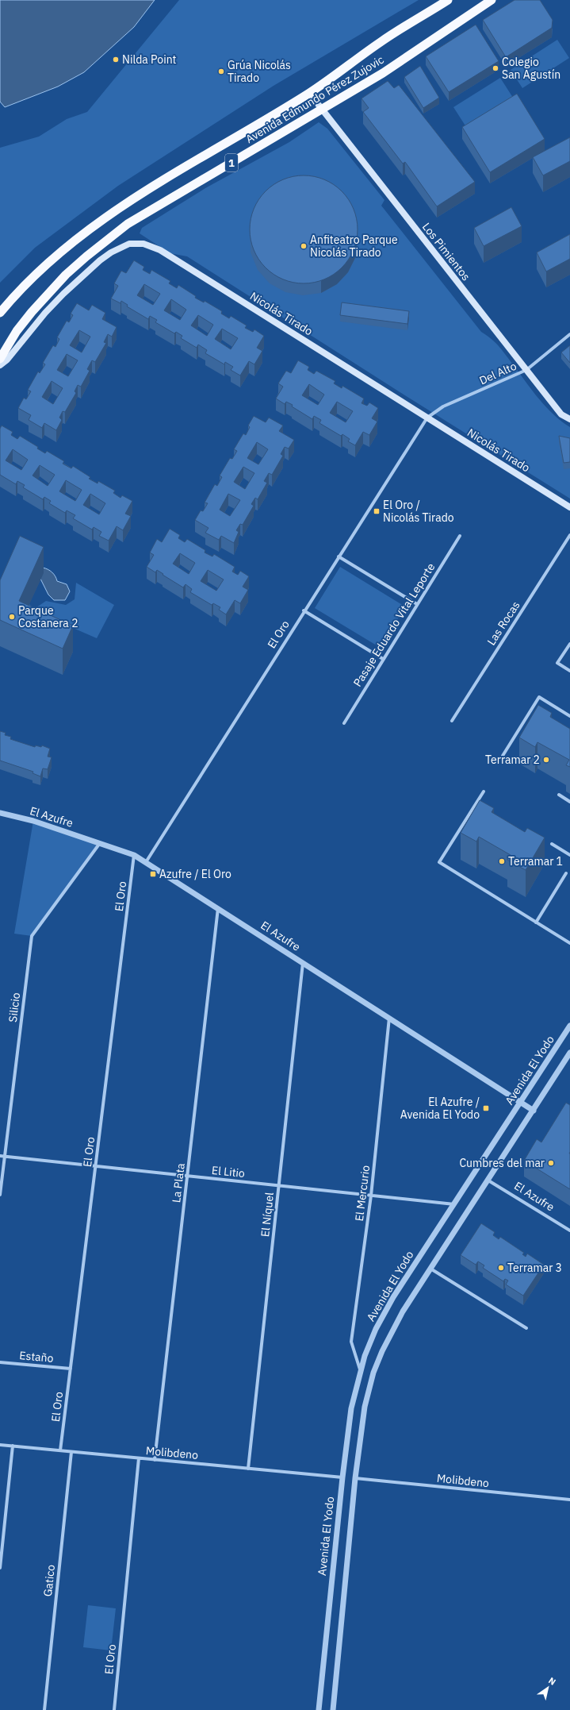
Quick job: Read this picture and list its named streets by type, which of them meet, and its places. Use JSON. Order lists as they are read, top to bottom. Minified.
{"streets":{"highway":["Avenida Edmundo Pérez Zujovic","1"],"main road":["Los Pimientos","Nicolás Tirado"],"street":["Del Alto","Las Rocas","Pasaje Eduardo Vital Leporte","El Oro","El Azufre","Silicio","Avenida El Yodo","El Litio","La Plata","El Mercurio","El Níquel","Estaño","Molibdeno","Gatico"]},"crossings":[["Avenida Edmundo Pérez Zujovic","Los Pimientos"],["Los Pimientos","Del Alto"],["Nicolás Tirado","Del Alto"],["Nicolás Tirado","El Oro"],["Del Alto","El Oro"],["El Oro","El Azufre"],["El Oro","El Litio"],["El Oro","Estaño"],["El Oro","Molibdeno"],["El Azufre","Silicio"],["El Azufre","Avenida El Yodo"],["El Azufre","La Plata"],["El Azufre","El Mercurio"],["El Azufre","El Níquel"],["Silicio","El Litio"],["Avenida El Yodo","El Litio"],["Avenida El Yodo","El Mercurio"],["Avenida El Yodo","Molibdeno"],["El Litio","La Plata"],["El Litio","El Mercurio"],["El Litio","El Níquel"],["La Plata","Molibdeno"],["El Níquel","Molibdeno"],["Molibdeno","Gatico"]],"places":{"other":["Nilda Point","Colegio San Agustín","Grúa Nicolás Tirado","Anfiteatro Parque Nicolás Tirado","Parque Costanera 2","Terramar 2","Terramar 1","Cumbres del mar","Terramar 3"],"transit":["El Oro / Nicolás Tirado","Azufre / El Oro","El Azufre / Avenida El Yodo"]},"north":"top right"}
